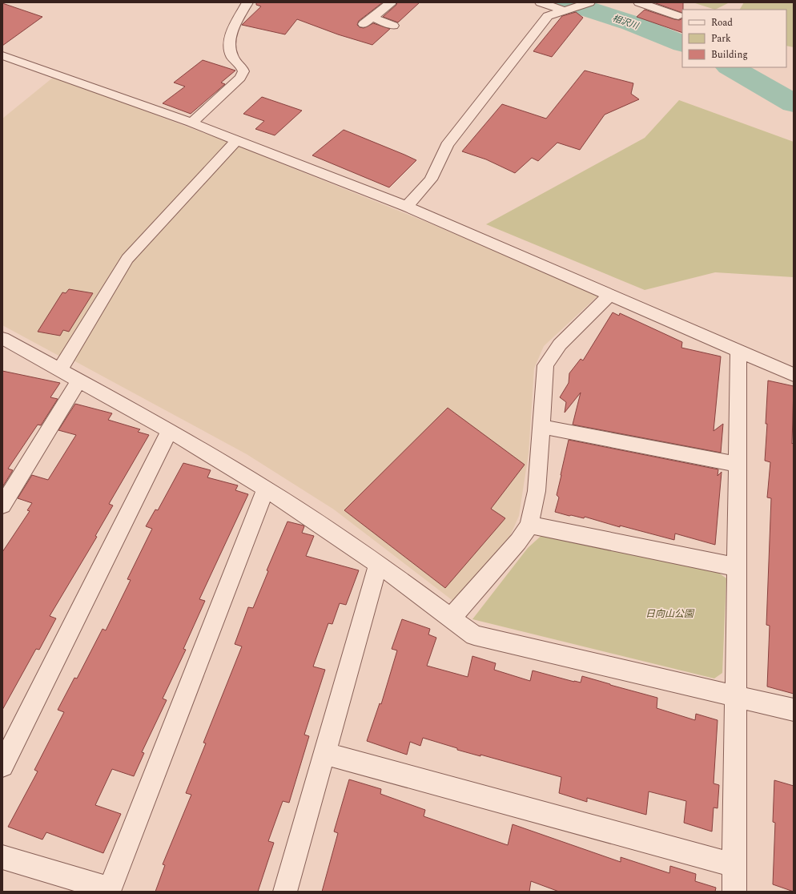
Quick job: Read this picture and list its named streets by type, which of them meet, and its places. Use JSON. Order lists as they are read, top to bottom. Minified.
{"water":["相沢川"],"parks":["日向山公園"],"legend":["Road","Park","Building"]}
